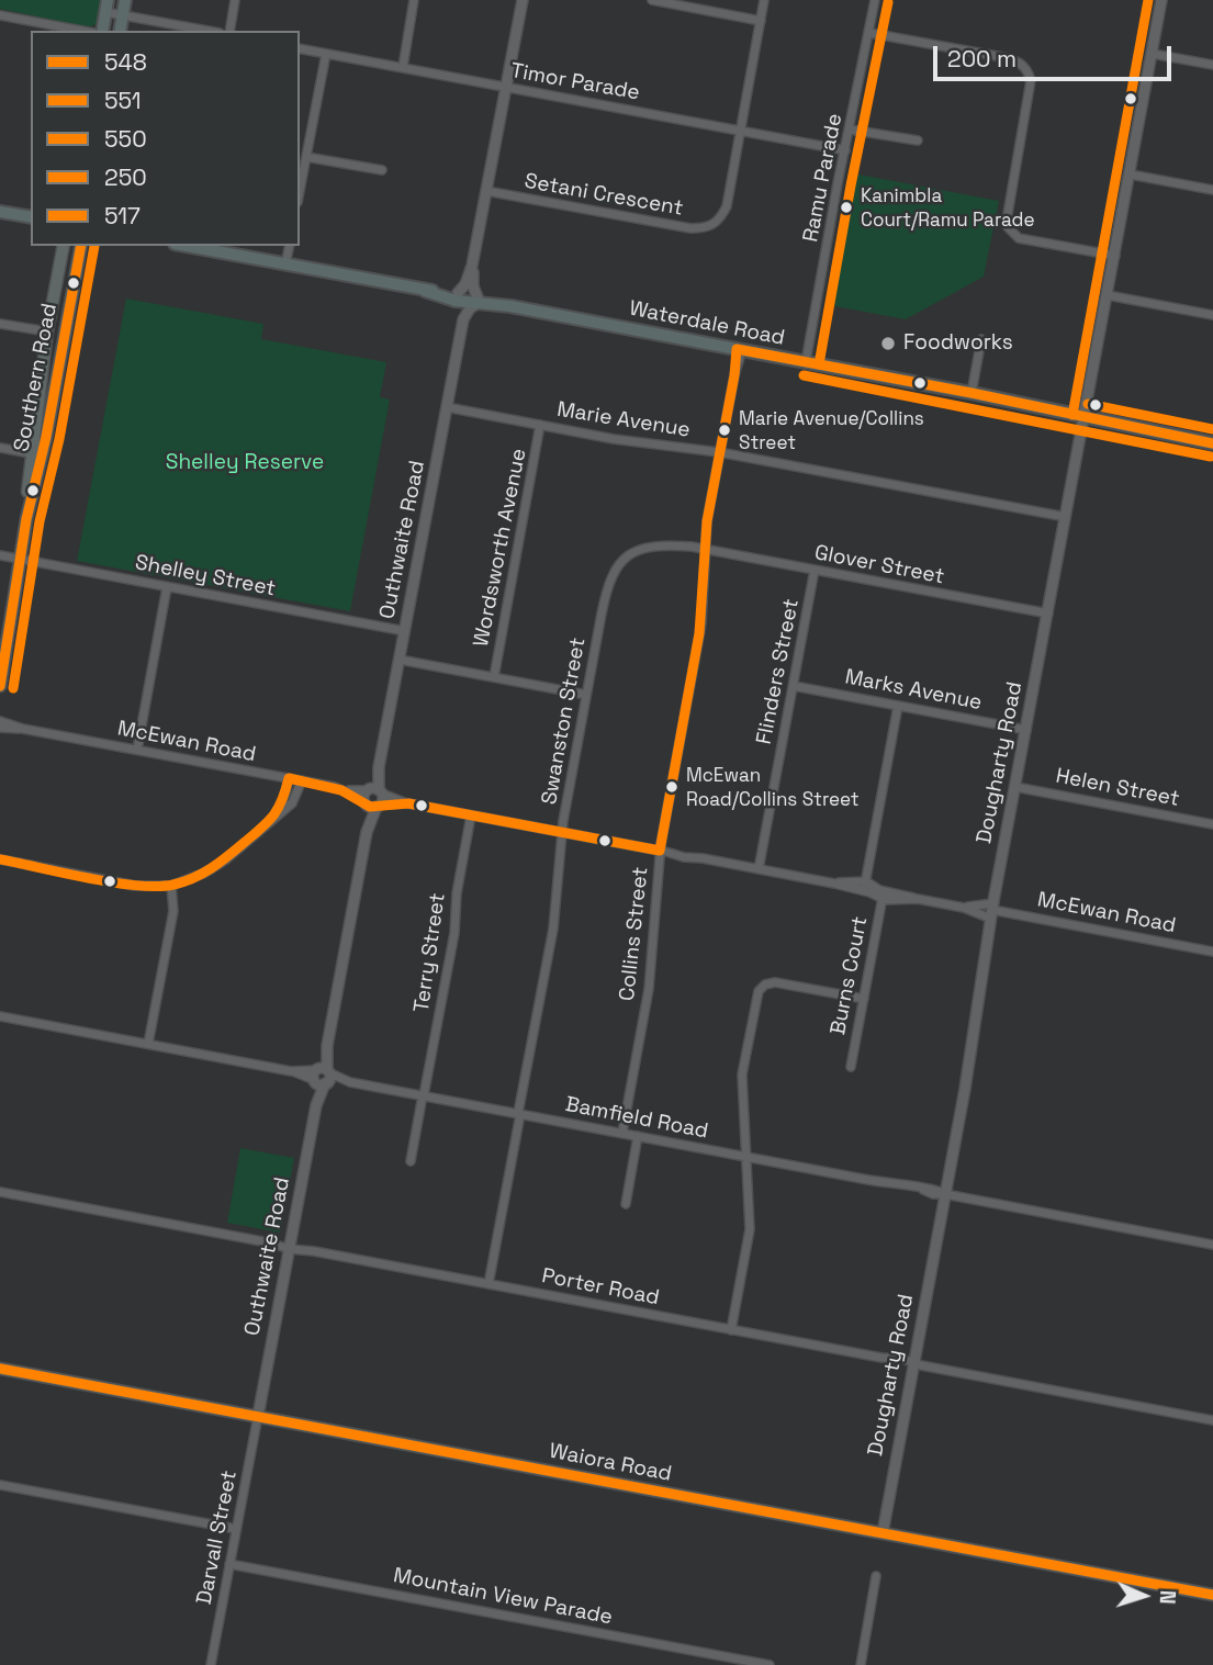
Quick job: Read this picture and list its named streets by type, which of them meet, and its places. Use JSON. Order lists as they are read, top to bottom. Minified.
{"streets":{"main road":["Waterdale Road","Southern Road","Waiora Road"],"street":["Timor Parade","Ramu Parade","Setani Crescent","Marie Avenue","Outhwaite Road","Wordsworth Avenue","Glover Street","Shelley Street","Flinders Street","Marks Avenue","Swanston Street","McEwan Road","Dougharty Road","Helen Street","Collins Street","Terry Street","Burns Court","Bamfield Road","Porter Road","Darvall Street","Mountain View Parade"]},"crossings":[["Timor Parade","Ramu Parade"],["Timor Parade","Setani Crescent"],["Ramu Parade","Waterdale Road"],["Waterdale Road","Outhwaite Road"],["Waterdale Road","Dougharty Road"],["Waterdale Road","Collins Street"],["Southern Road","Shelley Street"],["Marie Avenue","Outhwaite Road"],["Marie Avenue","Wordsworth Avenue"],["Marie Avenue","Dougharty Road"],["Marie Avenue","Collins Street"],["Outhwaite Road","Shelley Street"],["Outhwaite Road","McEwan Road"],["Outhwaite Road","Bamfield Road"],["Outhwaite Road","Porter Road"],["Outhwaite Road","Waiora Road"],["Outhwaite Road","Darvall Street"],["Glover Street","Flinders Street"],["Glover Street","Swanston Street"],["Glover Street","Dougharty Road"],["Glover Street","Collins Street"],["Flinders Street","Marks Avenue"],["Flinders Street","McEwan Road"],["Marks Avenue","Dougharty Road"],["Swanston Street","McEwan Road"],["Swanston Street","Collins Street"],["Swanston Street","Bamfield Road"],["Swanston Street","Porter Road"],["McEwan Road","Dougharty Road"],["McEwan Road","Collins Street"],["McEwan Road","Terry Street"],["McEwan Road","Burns Court"],["Dougharty Road","Helen Street"],["Dougharty Road","Bamfield Road"],["Dougharty Road","Porter Road"],["Dougharty Road","Waiora Road"],["Collins Street","Bamfield Road"],["Terry Street","Bamfield Road"],["Waiora Road","Darvall Street"],["Darvall Street","Mountain View Parade"]],"parks":["Shelley Reserve"],"places":["Kanimbla Court/Ramu Parade","Foodworks","Marie Avenue/Collins Street","McEwan Road/Collins Street"],"lines":["transit line 250","transit line 550","transit line 548","transit line 517","transit line 551"],"legend":["548","551","550","250","517"],"scale_bar":"200 m","north":"right"}
